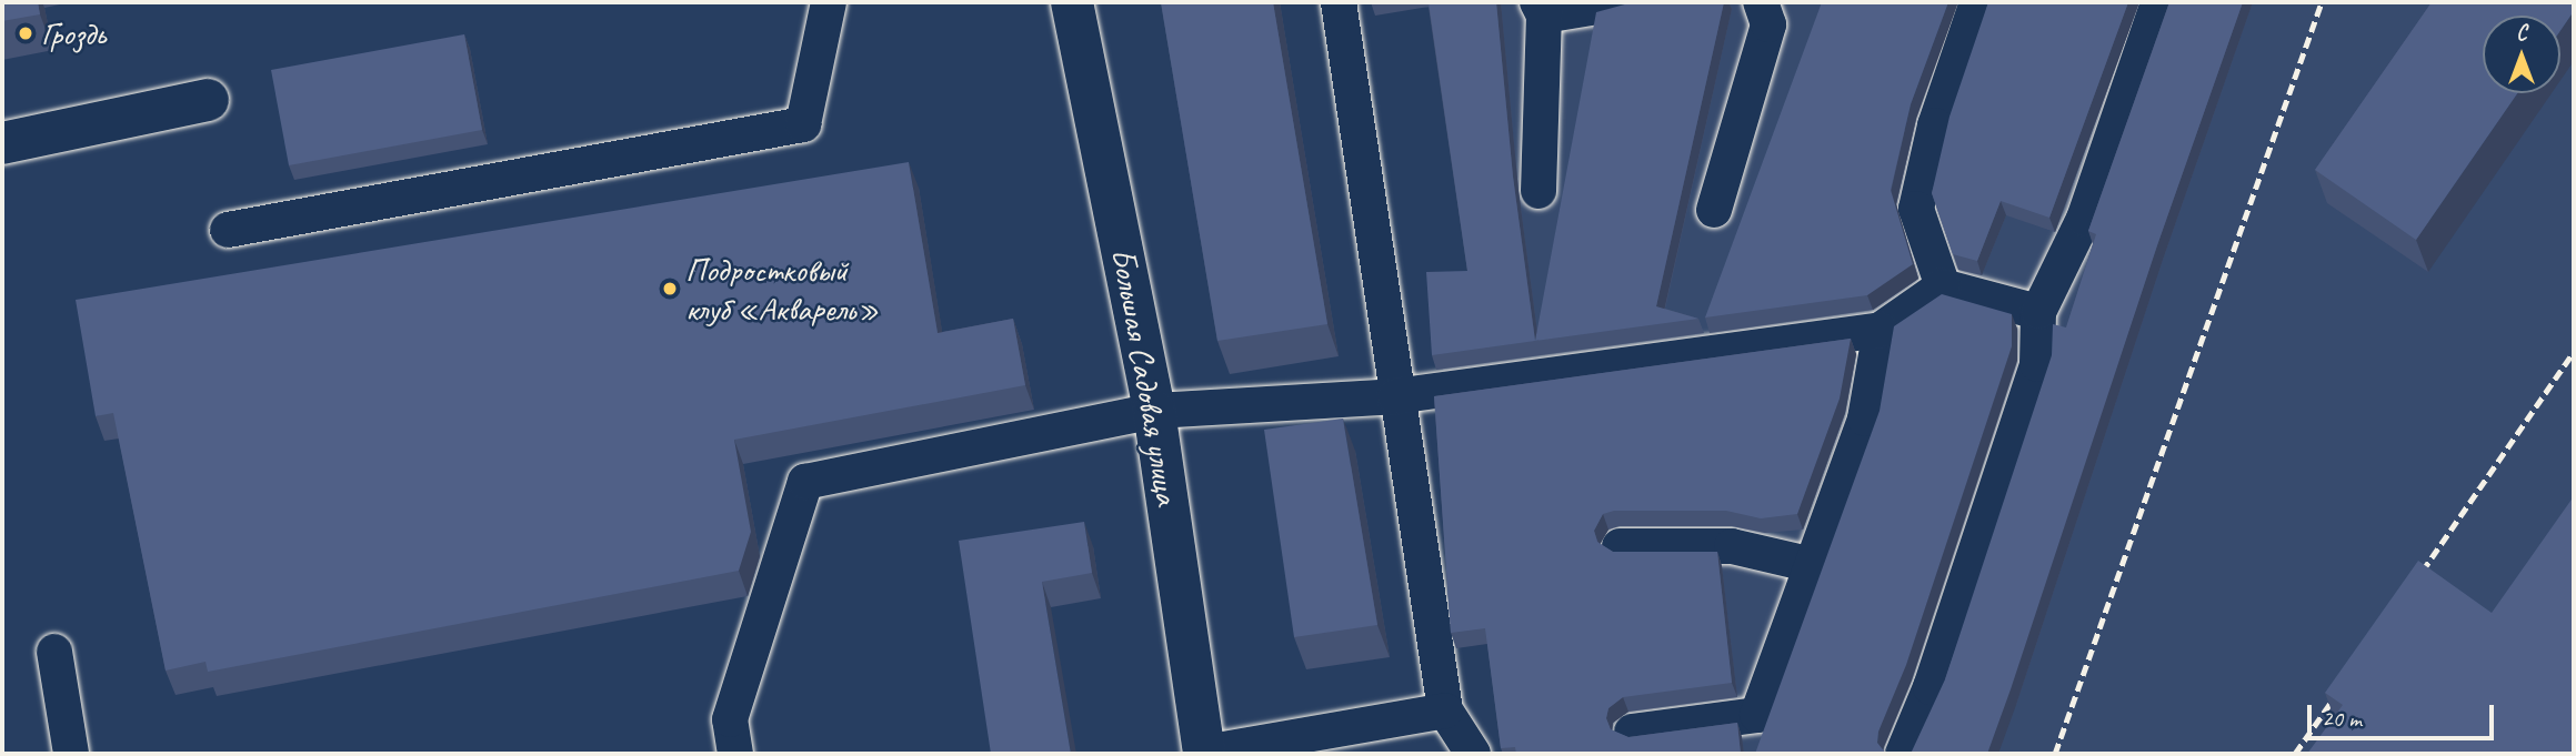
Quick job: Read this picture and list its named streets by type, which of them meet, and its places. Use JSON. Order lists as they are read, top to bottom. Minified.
{"streets":{"street":["Большая Садовая улица"]},"places":["Гроздь","Подростковый клуб «Акварель»"],"scale_bar":"20 m","north":"top"}
